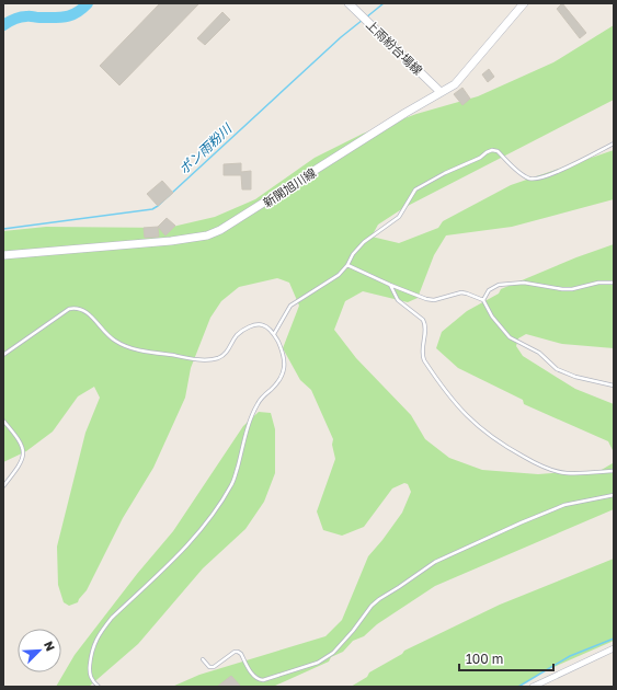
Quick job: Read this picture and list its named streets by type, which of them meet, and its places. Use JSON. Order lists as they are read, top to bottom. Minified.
{"streets":{"main road":["上雨紛台場線","新開旭川線"]},"crossings":[["上雨紛台場線","新開旭川線"]],"water":["ポン雨粉川"],"scale_bar":"100 m","north":"top right"}
